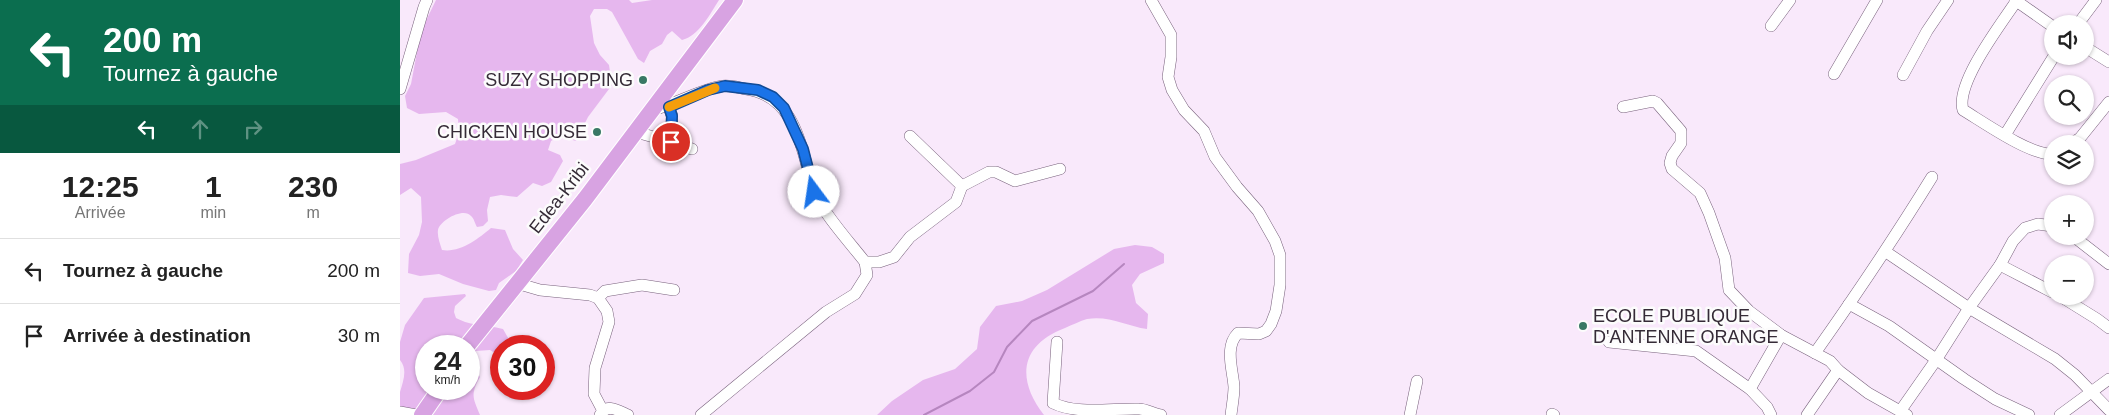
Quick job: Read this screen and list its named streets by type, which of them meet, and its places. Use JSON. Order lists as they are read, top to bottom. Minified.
{"streets":{"highway":["Edea-Kribi"]},"places":["SUZY SHOPPING","CHICKEN HOUSE","ECOLE PUBLIQUE D'ANTENNE ORANGE"],"page":{"turn":["200 m","Tournez à gauche"],"map_buttons":["+","−"],"eta":["12:25","Arrivée","1","min","230","m"],"list":[{"name":"Tournez à gauche","value":"200 m"},{"name":"Arrivée à destination","value":"30 m"}],"speed":"24 km/h","limit":"30"}}
